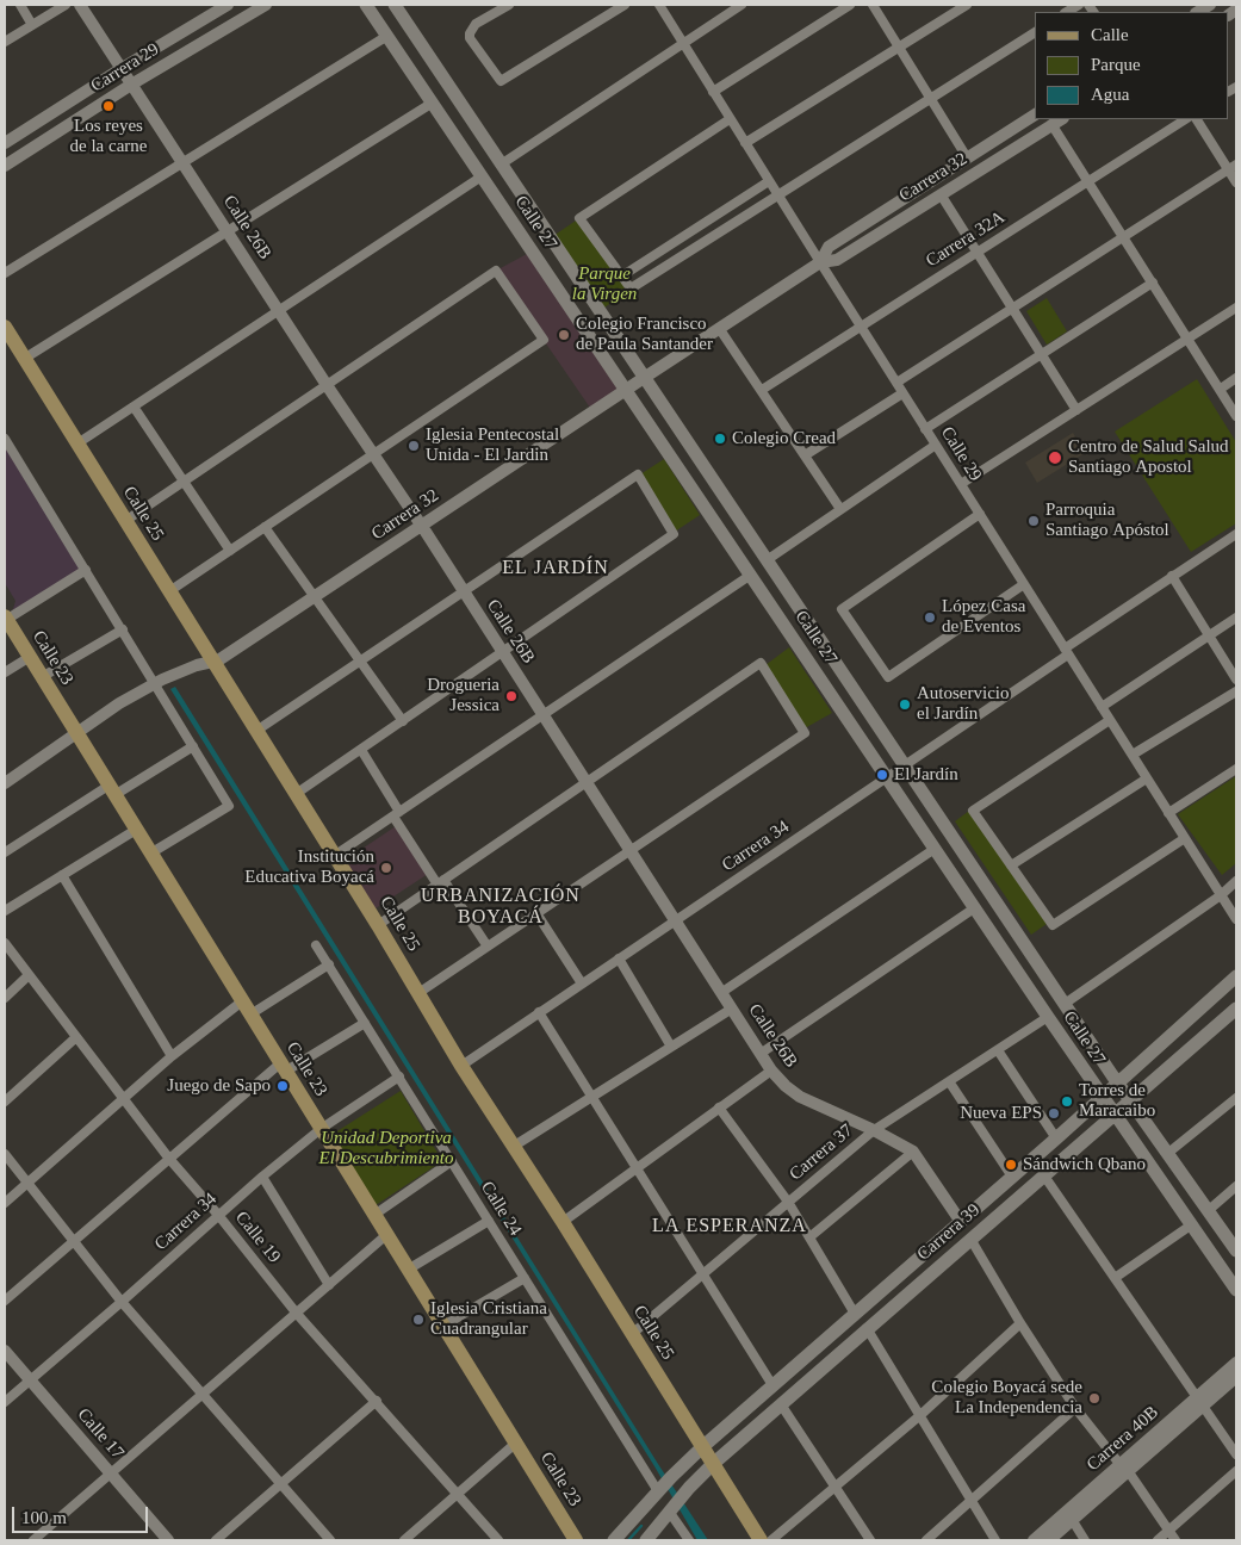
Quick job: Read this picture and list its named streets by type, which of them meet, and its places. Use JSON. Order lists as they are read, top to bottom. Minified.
{"streets":{"main road":["Calle 27","Calle 25","Calle 23","Carrera 39"],"street":["Carrera 29","Carrera 32","Calle 26B","Carrera 32A","Calle 29","Carrera 34","Carrera 37","Calle 24","Calle 19","Calle 17","Carrera 40B"]},"crossings":[["Carrera 29","Calle 26B"],["Carrera 32","Calle 27"],["Carrera 32","Calle 26B"],["Carrera 32","Calle 29"],["Carrera 32","Calle 25"],["Carrera 32","Calle 23"],["Calle 27","Carrera 34"],["Calle 27","Carrera 37"],["Calle 27","Carrera 39"],["Calle 26B","Carrera 34"],["Calle 26B","Carrera 37"],["Calle 26B","Carrera 39"],["Carrera 32A","Calle 29"],["Calle 29","Carrera 34"],["Calle 25","Carrera 34"],["Calle 25","Carrera 37"],["Calle 25","Carrera 39"],["Calle 23","Carrera 34"],["Carrera 34","Calle 24"],["Carrera 34","Calle 19"],["Carrera 34","Calle 17"],["Calle 24","Carrera 39"]],"districts":["EL JARDÍN","URBANIZACIÓN BOYACÁ","LA ESPERANZA"],"parks":["Parque la Virgen","Unidad Deportiva El Descubrimiento"],"places":["Los reyes de la carne","Colegio Francisco de Paula Santander","Colegio Cread","Iglesia Pentecostal Unida - El Jardin","Centro de Salud Salud Santiago Apostol","Parroquia Santiago Apóstol","López Casa de Eventos","Drogueria Jessica","Autoservicio el Jardín","El Jardín","Institución Educativa Boyacá","Juego de Sapo","Torres de Maracaibo","Nueva EPS","Sándwich Qbano","Iglesia Cristiana Cuadrangular","Colegio Boyacá sede La Independencia"],"legend":["Calle","Parque","Agua"],"scale_bar":"100 m"}
